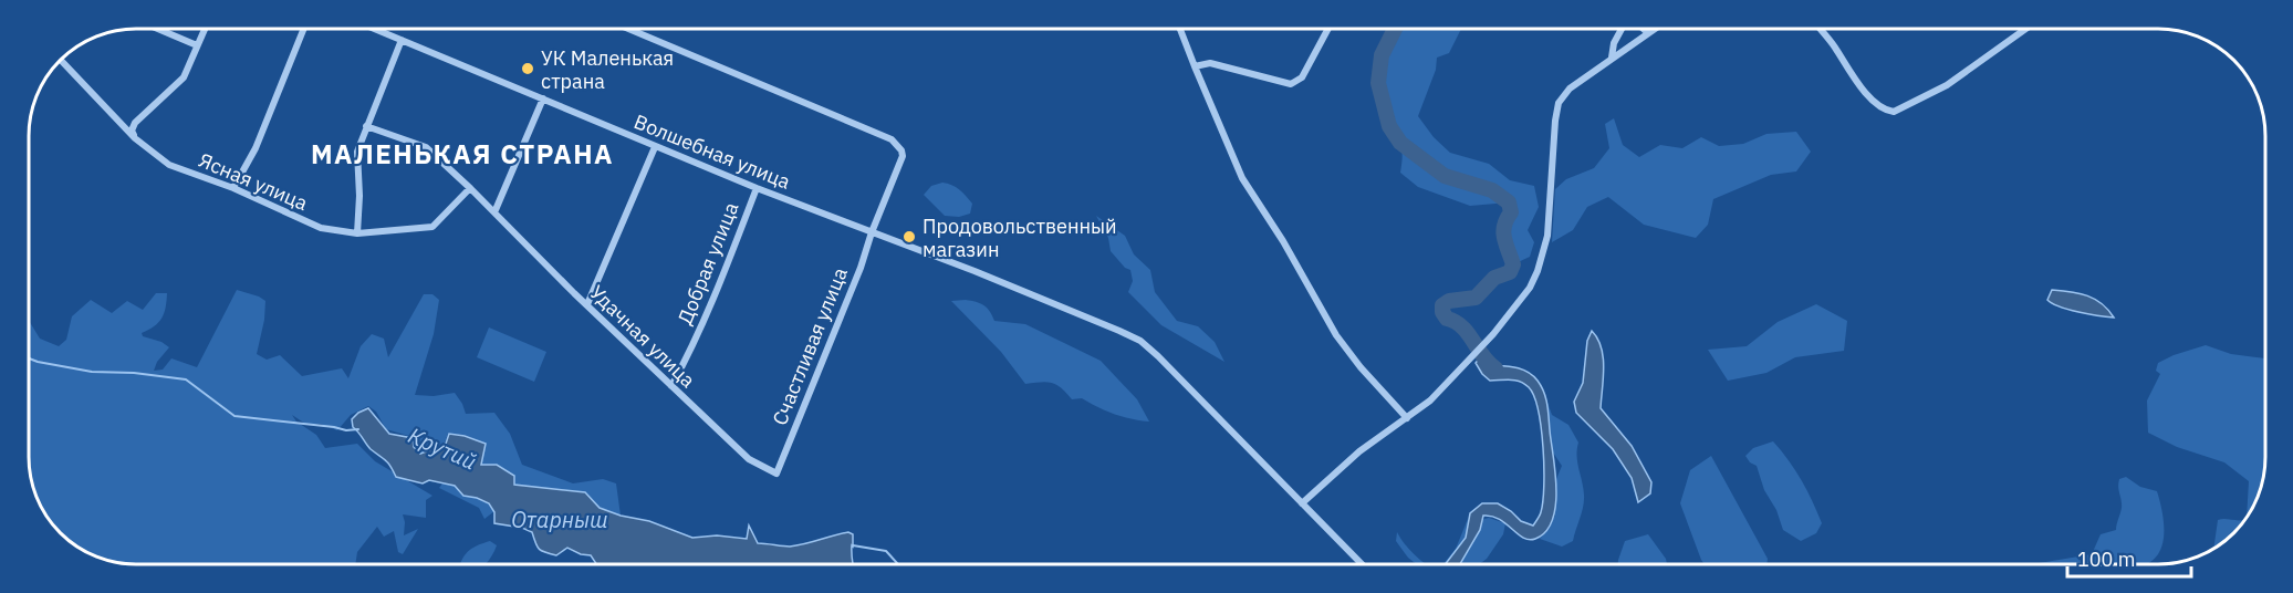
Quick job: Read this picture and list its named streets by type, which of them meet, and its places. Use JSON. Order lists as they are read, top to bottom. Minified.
{"streets":{"street":["Волшебная улица","Ясная улица","Добрая улица","Удачная улица","Счастливая улица"]},"crossings":[["Волшебная улица","Добрая улица"],["Волшебная улица","Счастливая улица"],["Ясная улица","Удачная улица"],["Добрая улица","Удачная улица"],["Удачная улица","Счастливая улица"]],"districts":["МАЛЕНЬКАЯ СТРАНА"],"water":["Крутий","Отарныш"],"places":["УК Маленькая страна","Продовольственный магазин"],"scale_bar":"100 m"}
